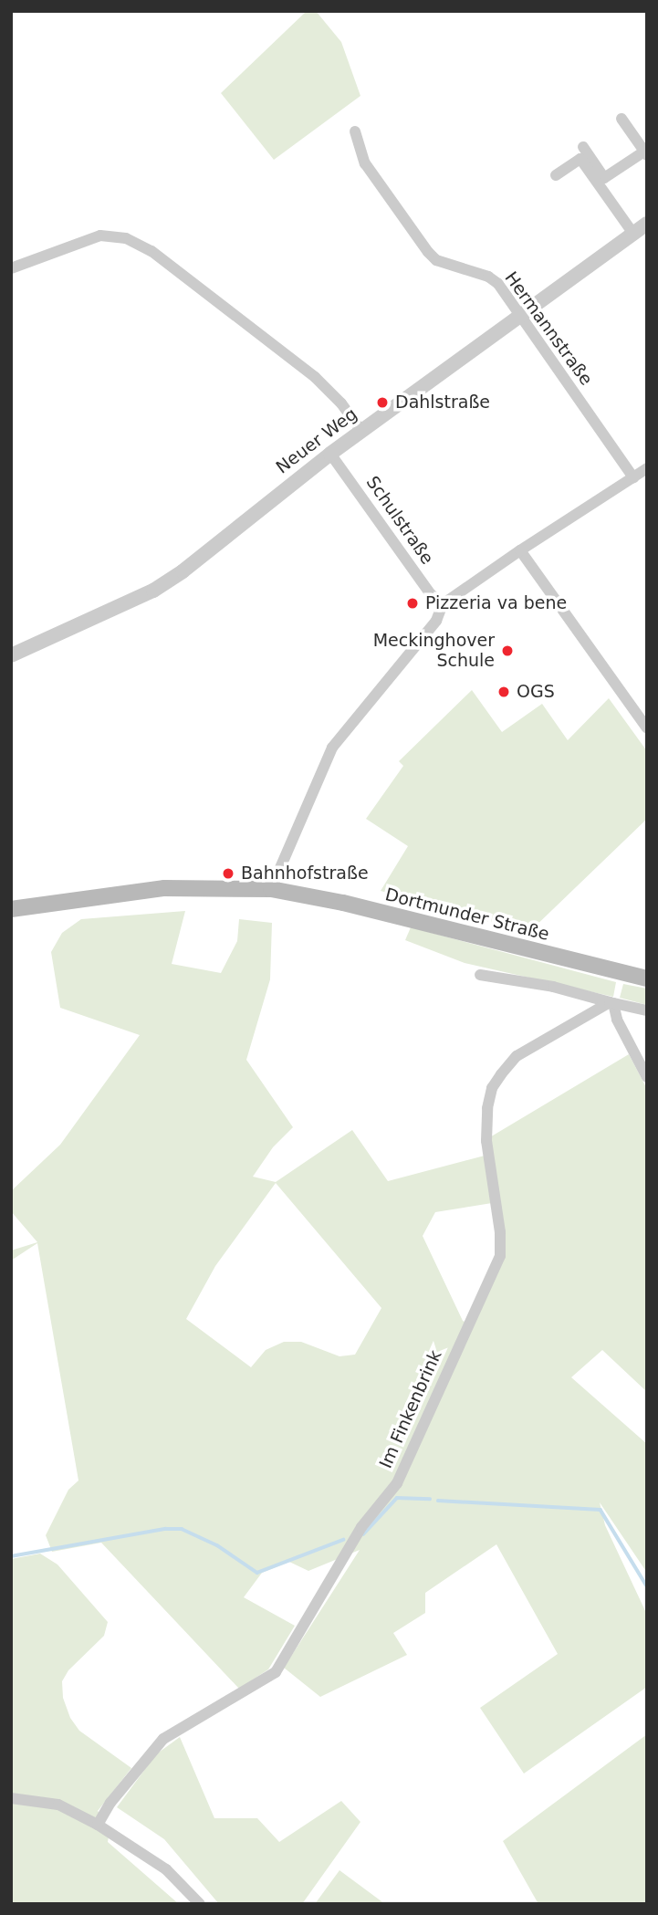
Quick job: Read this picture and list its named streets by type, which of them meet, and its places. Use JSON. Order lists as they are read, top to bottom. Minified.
{"streets":{"main road":["Dortmunder Straße"],"street":["Hermannstraße","Neuer Weg","Schulstraße","Im Finkenbrink"]},"crossings":[["Hermannstraße","Neuer Weg"],["Neuer Weg","Schulstraße"]],"places":["Dahlstraße","Pizzeria va bene","Meckinghover Schule","OGS","Bahnhofstraße"]}
